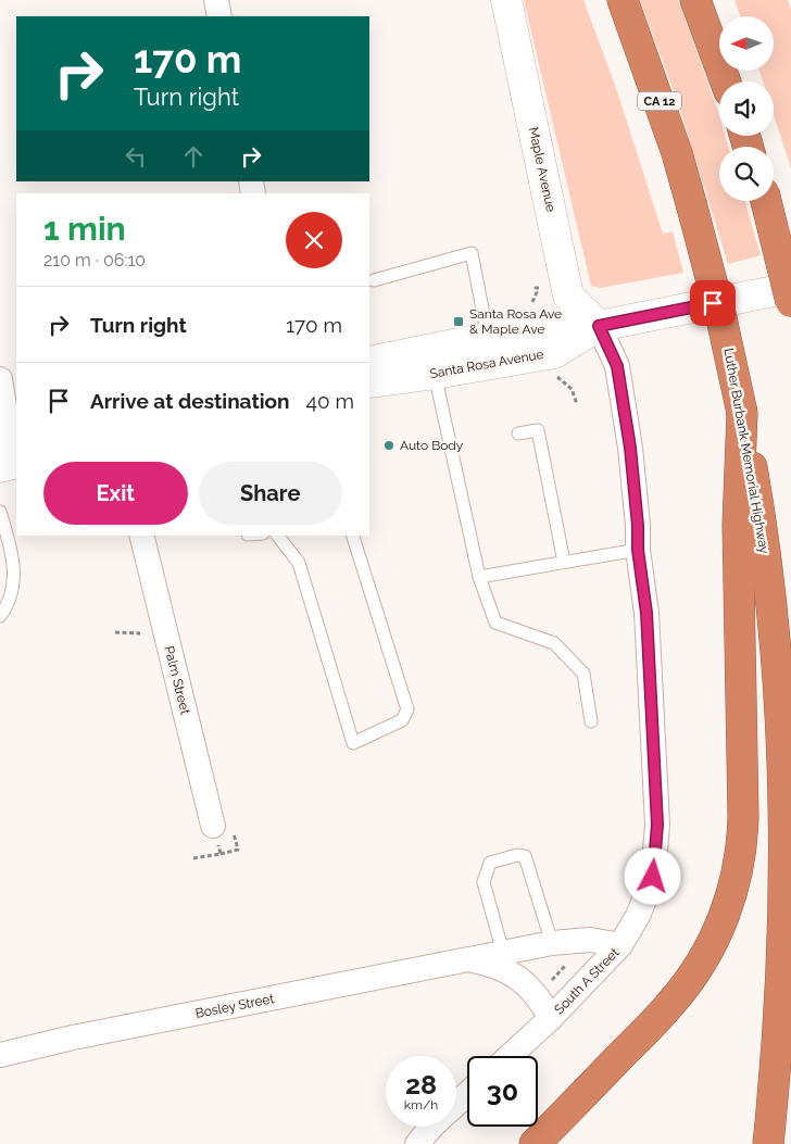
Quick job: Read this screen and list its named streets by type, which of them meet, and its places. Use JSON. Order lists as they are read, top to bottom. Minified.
{"streets":{"highway":["CA 12","Luther Burbank Memorial Highway"],"main road":["Maple Avenue","Santa Rosa Avenue"],"street":["Palm Street","South A Street","Bosley Street"]},"crossings":[["Maple Avenue","Santa Rosa Avenue"],["Maple Avenue","South A Street"],["Santa Rosa Avenue","South A Street"],["South A Street","Bosley Street"]],"places":{"transit":["Santa Rosa Ave & Maple Ave"],"other":["Auto Body"]},"north":"left","page":{"turn":["170 m","Turn right"],"heading":["1 min","210 m · 06:10"],"list":[{"name":"Turn right","value":"170 m"},{"name":"Arrive at destination","value":"40 m"}],"buttons":["Exit","Share"],"speed":"28 km/h","limit":"30"}}
